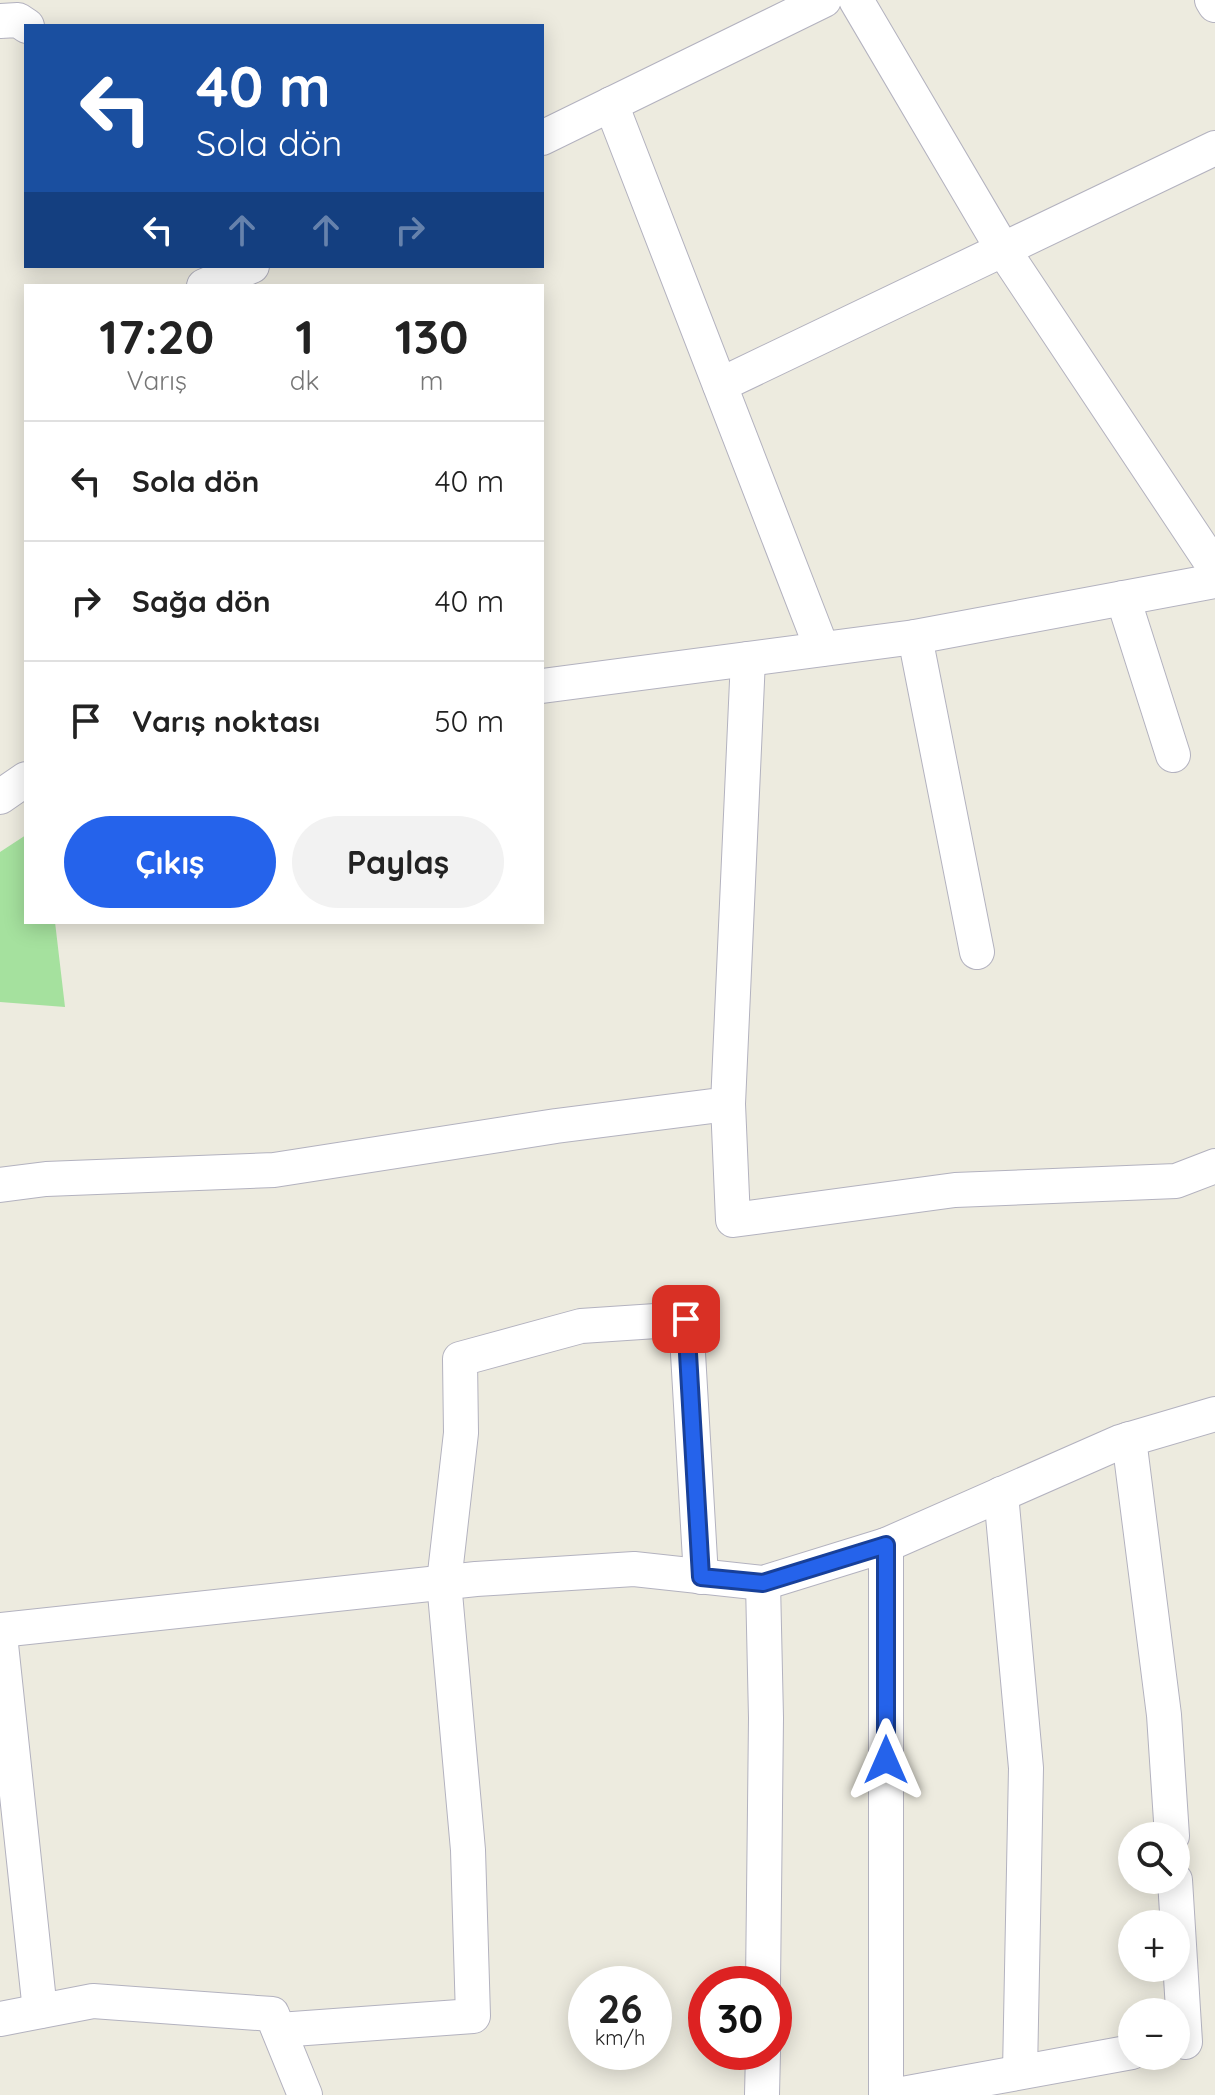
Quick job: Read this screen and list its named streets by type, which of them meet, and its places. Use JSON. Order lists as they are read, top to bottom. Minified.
{"page":{"turn":["40 m","Sola dön"],"eta":["17:20","Varış","1","dk","130","m"],"list":[{"name":"Sola dön","value":"40 m"},{"name":"Sağa dön","value":"40 m"},{"name":"Varış noktası","value":"50 m"}],"buttons":["Çıkış","Paylaş"],"map_buttons":["+","−"],"speed":"26 km/h","limit":"30"}}
